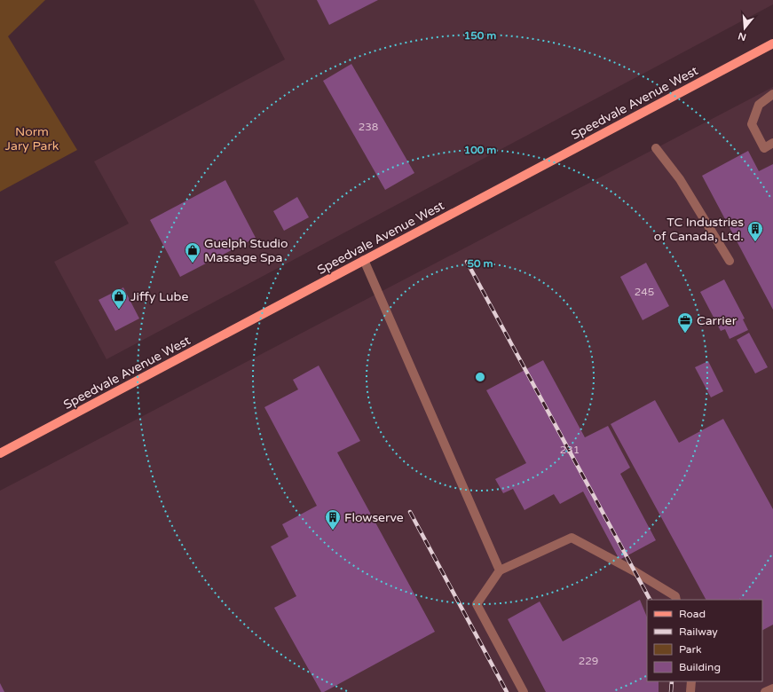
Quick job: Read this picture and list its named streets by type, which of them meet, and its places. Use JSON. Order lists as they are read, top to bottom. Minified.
{"streets":{"main road":["Speedvale Avenue West"]},"parks":["Norm Jary Park"],"places":{"building":["TC Industries of Canada, Ltd.","Flowserve"],"shop":["Guelph Studio Massage Spa","Jiffy Lube"],"office":["Carrier"]},"house_numbers":["238","245","231","229"],"legend":["Road","Railway","Park","Building"],"north":"bottom","rings":["150 m","100 m","50 m"]}
